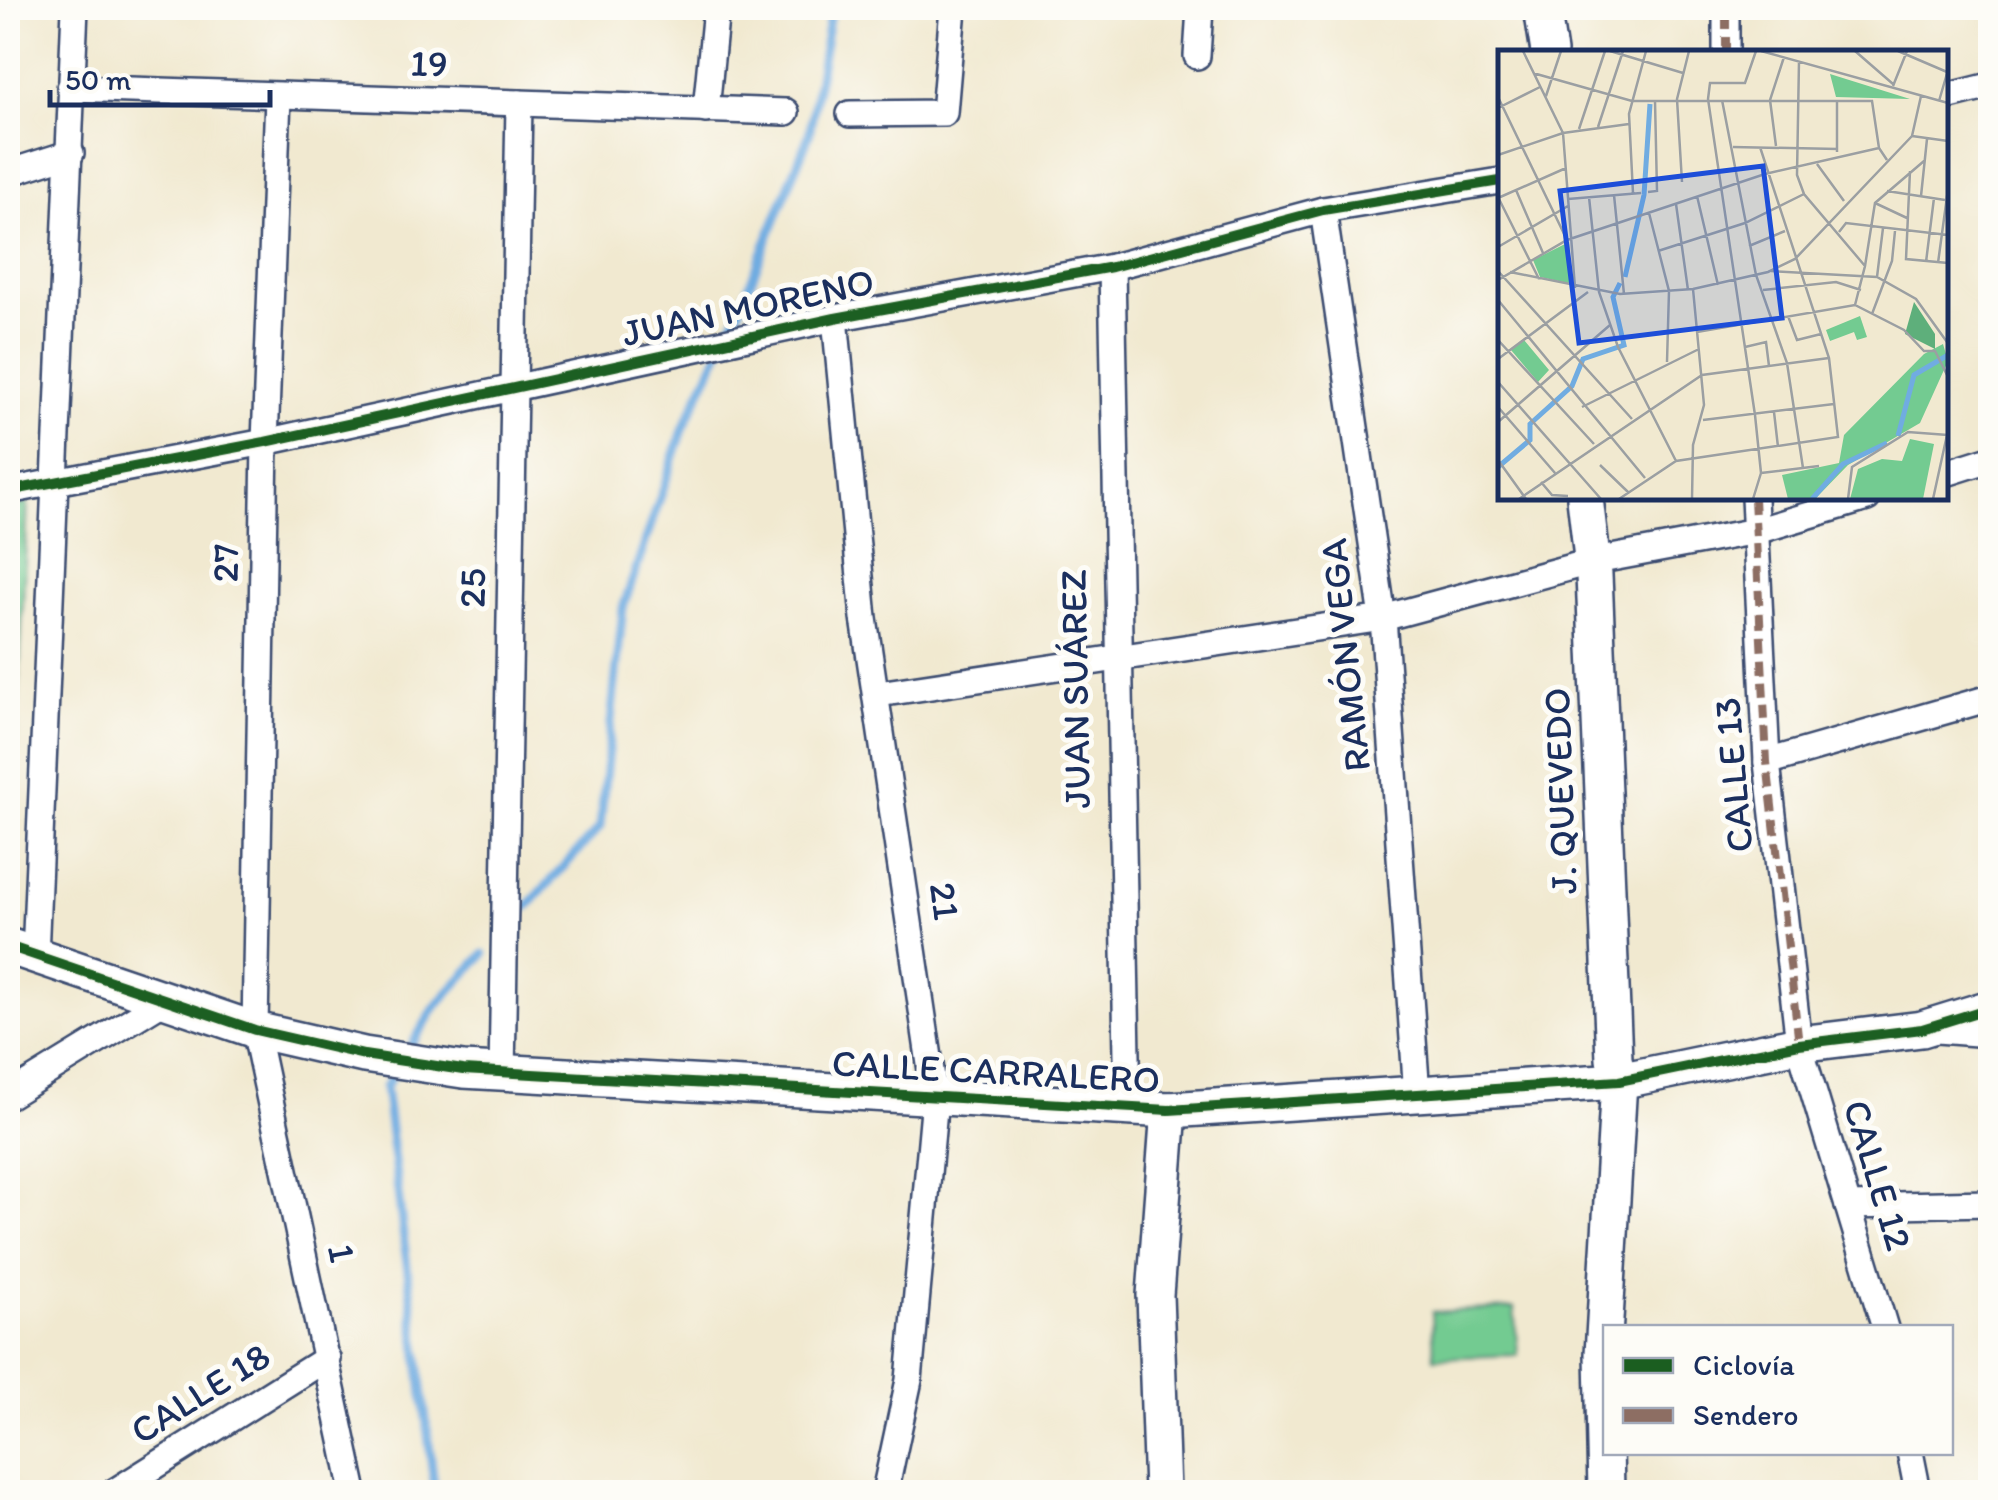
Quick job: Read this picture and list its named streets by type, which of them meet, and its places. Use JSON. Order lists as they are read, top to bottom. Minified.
{"streets":{"street":["19","JUAN MORENO","27","25","RAMÓN VEGA","JUAN SUÁREZ","CALLE 13","J. QUEVEDO","21","CALLE CARRALERO","CALLE 12","1","CALLE 18"]},"crossings":[["19","27"],["19","25"],["JUAN MORENO","27"],["JUAN MORENO","25"],["JUAN MORENO","RAMÓN VEGA"],["JUAN MORENO","JUAN SUÁREZ"],["JUAN MORENO","21"],["27","CALLE CARRALERO"],["27","1"],["25","CALLE CARRALERO"],["RAMÓN VEGA","CALLE CARRALERO"],["JUAN SUÁREZ","CALLE CARRALERO"],["CALLE 13","CALLE CARRALERO"],["CALLE 13","CALLE 12"],["J. QUEVEDO","CALLE CARRALERO"],["21","CALLE CARRALERO"],["CALLE CARRALERO","CALLE 12"],["CALLE CARRALERO","1"],["1","CALLE 18"]],"legend":["Ciclovía","Sendero"],"scale_bar":"50 m"}
